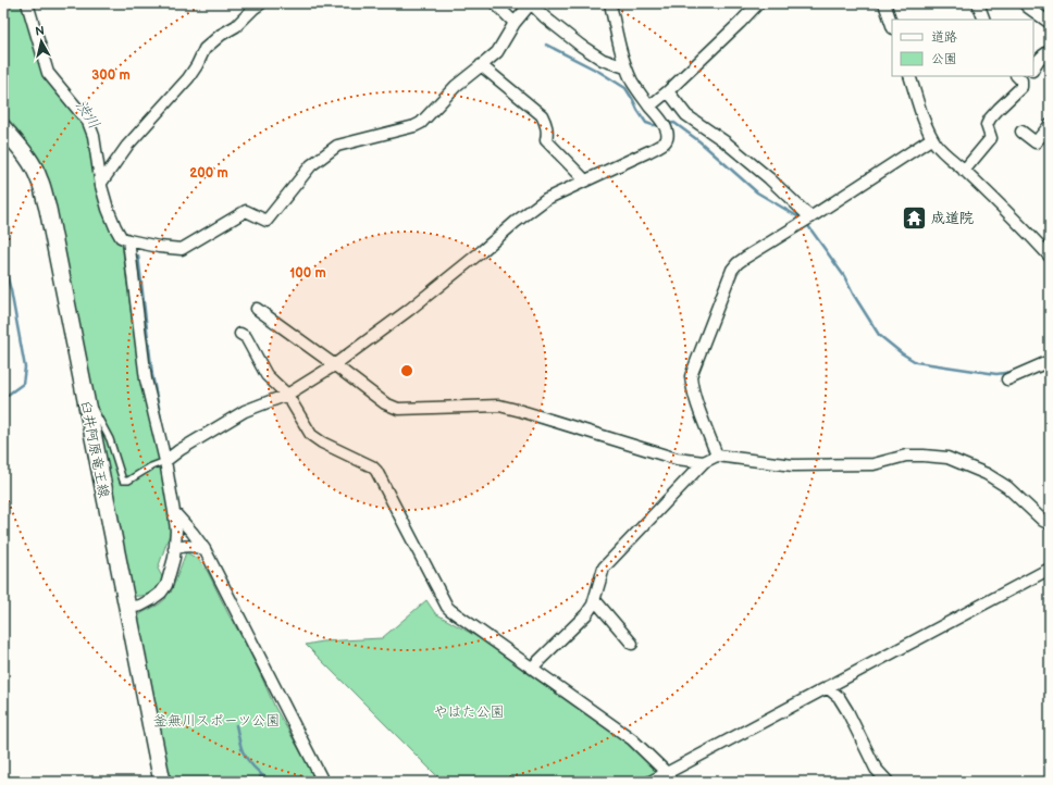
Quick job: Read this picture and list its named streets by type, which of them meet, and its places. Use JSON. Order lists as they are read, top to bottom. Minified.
{"streets":{"main road":["臼井阿原竜王線"]},"water":["渋川"],"parks":["やはた公園","釜無川スポーツ公園"],"places":{"temple":["成道院"]},"legend":["道路","公園"],"north":"top","rings":["300 m","200 m","100 m"]}
